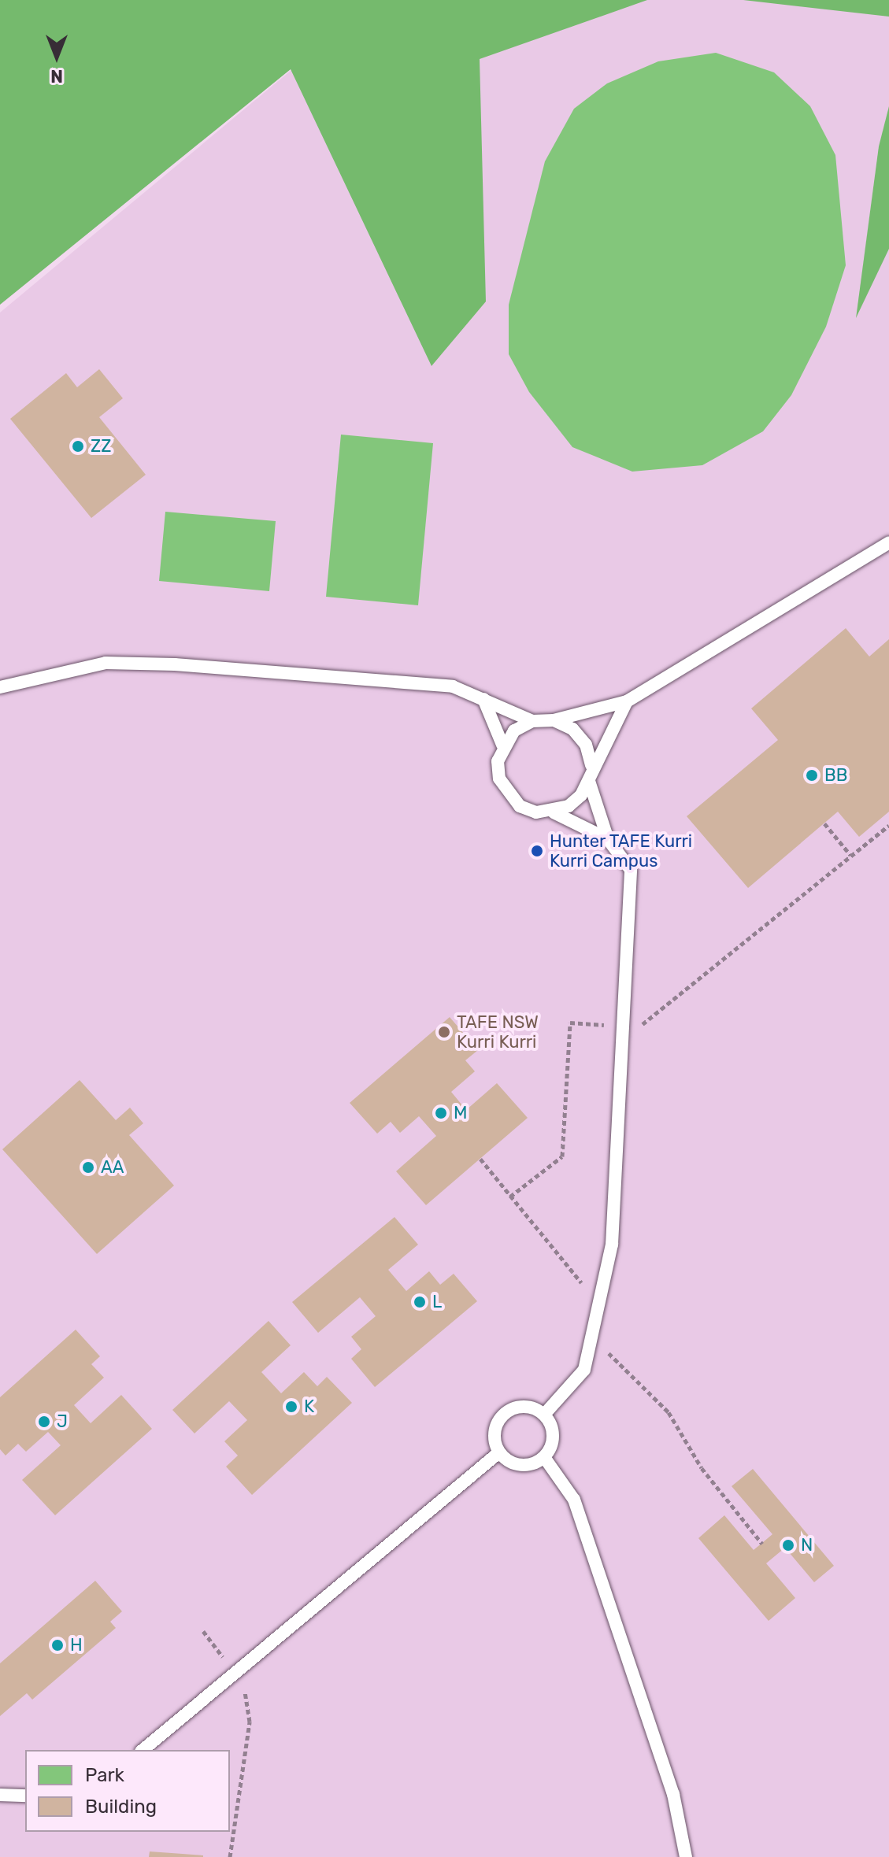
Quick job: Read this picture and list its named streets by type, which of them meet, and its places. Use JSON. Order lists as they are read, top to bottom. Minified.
{"places":["ZZ","BB","Hunter TAFE Kurri Kurri Campus","TAFE NSW Kurri Kurri","M","AA","L","K","J","N","H"],"legend":["Park","Building"],"north":"bottom"}
